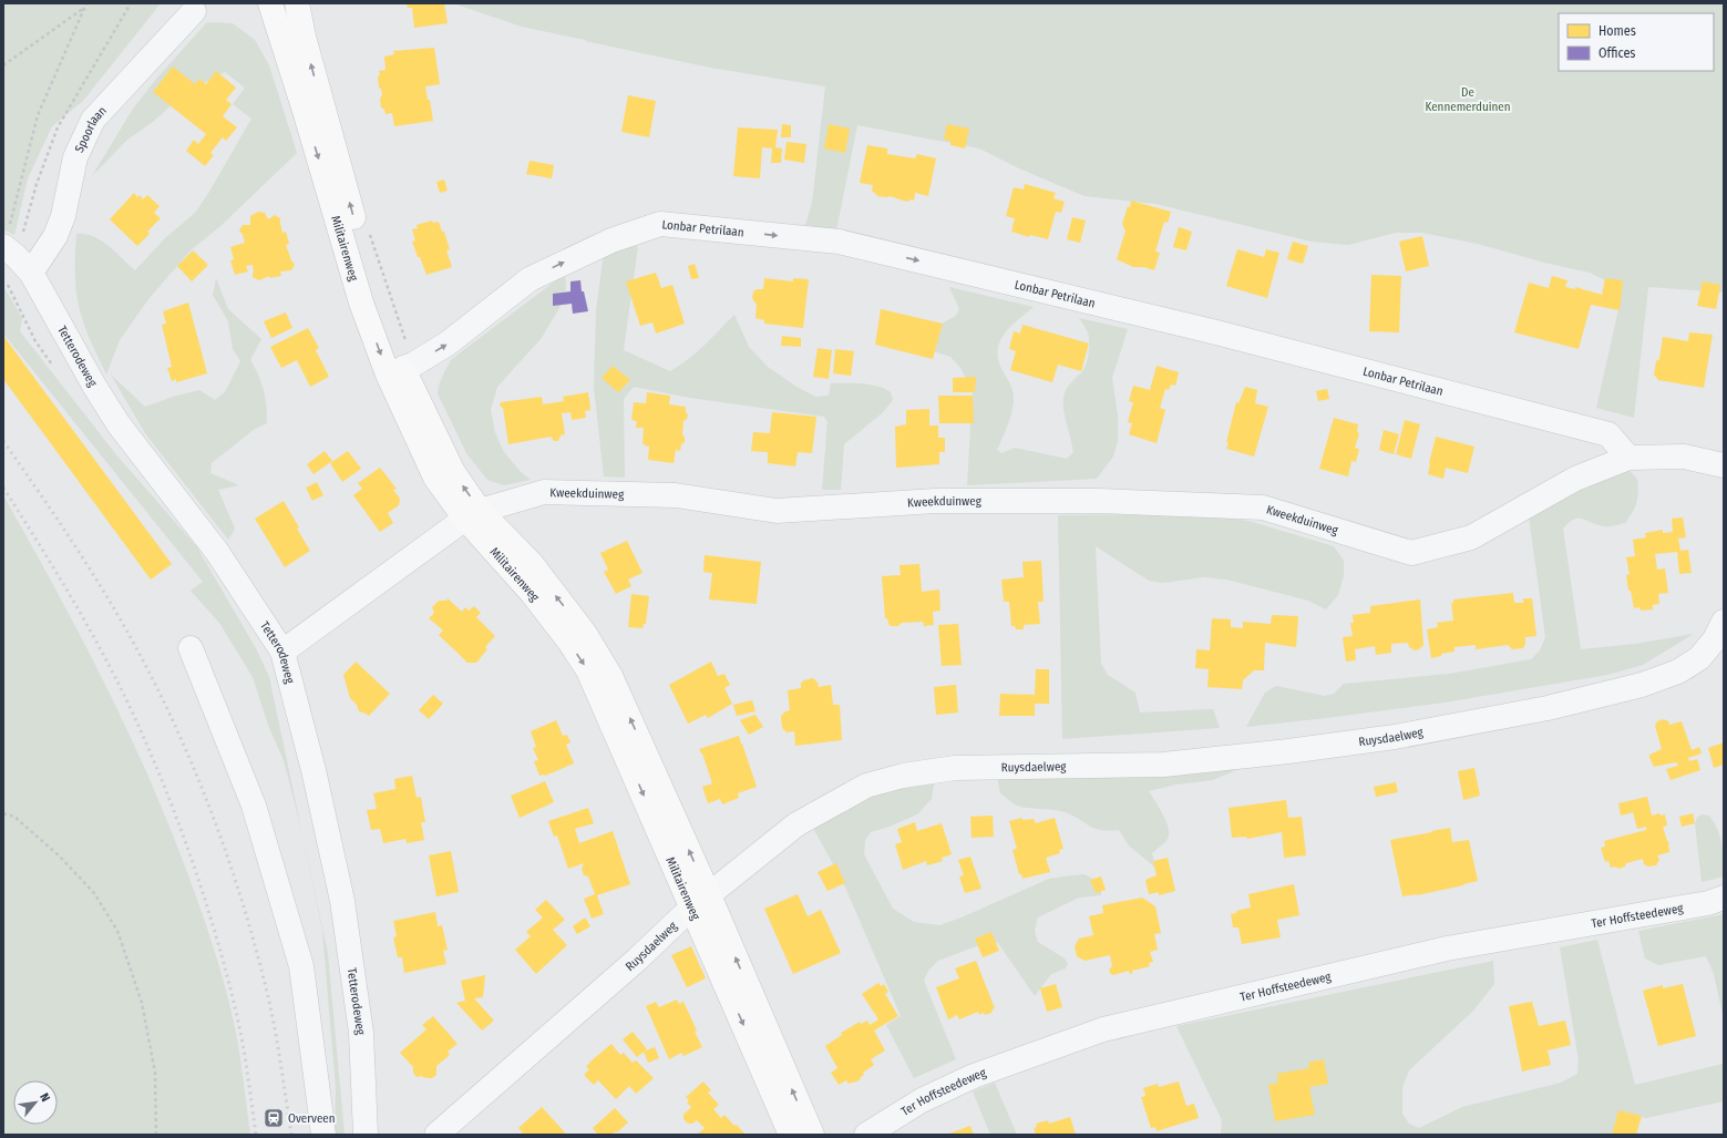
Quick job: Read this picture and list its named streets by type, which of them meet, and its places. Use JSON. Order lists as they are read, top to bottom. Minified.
{"streets":{"main road":["Militairenweg"],"street":["Spoorlaan","Lonbar Petrilaan","Tetterodeweg","Kweekduinweg","Ruysdaelweg","Ter Hoffsteedeweg"]},"crossings":[["Spoorlaan","Tetterodeweg"],["Lonbar Petrilaan","Militairenweg"],["Lonbar Petrilaan","Kweekduinweg"],["Militairenweg","Kweekduinweg"],["Militairenweg","Ruysdaelweg"],["Tetterodeweg","Kweekduinweg"]],"one_way":["Lonbar Petrilaan"],"parks":["De Kennemerduinen"],"places":{"station":["Overveen"]},"legend":["Homes","Offices"],"north":"top right"}
